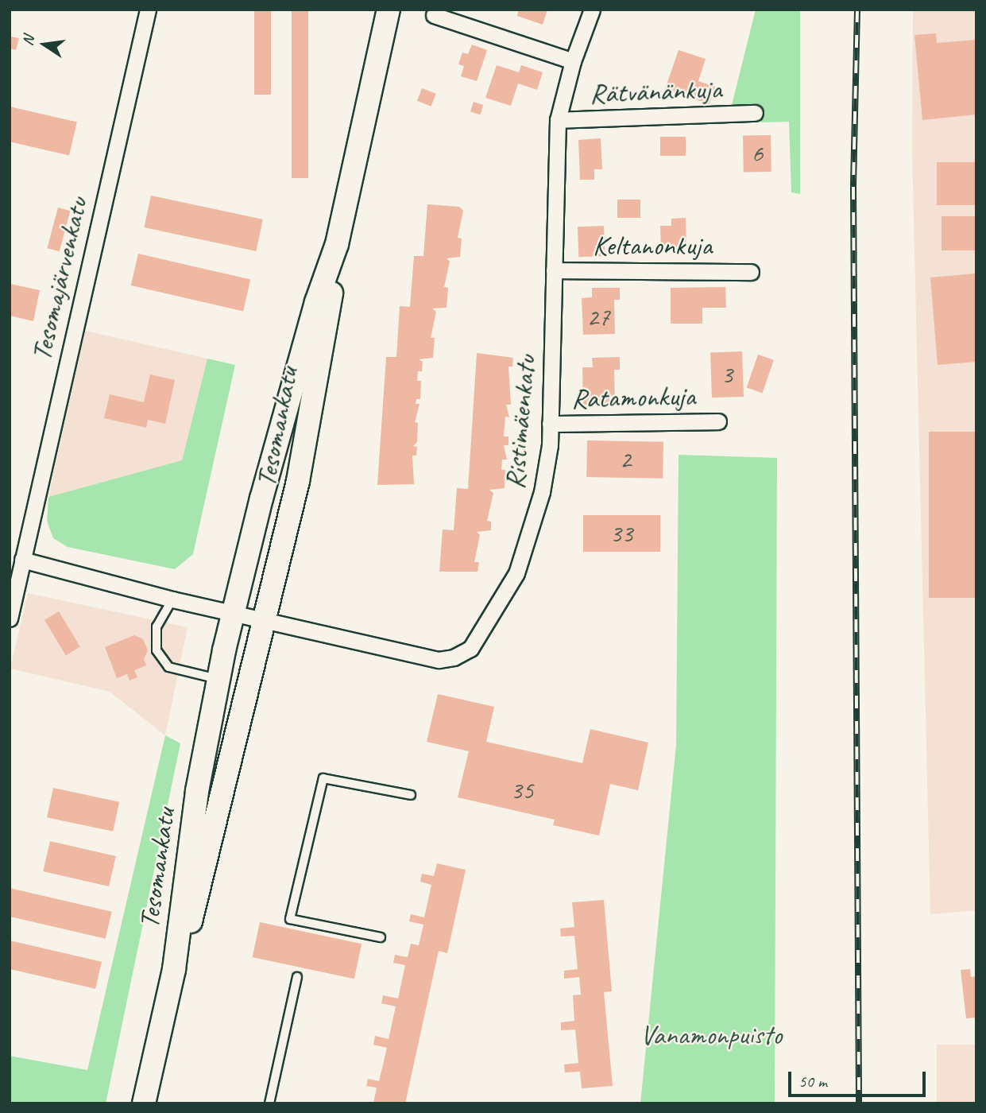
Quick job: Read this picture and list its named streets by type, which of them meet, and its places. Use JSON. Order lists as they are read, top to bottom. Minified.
{"streets":{"main road":["Tesomankatu"],"street":["Rätvänänkuja","Keltanonkuja","Tesomajärvenkatu","Ratamonkuja","Ristimäenkatu"]},"crossings":[["Rätvänänkuja","Ristimäenkatu"],["Keltanonkuja","Ristimäenkatu"],["Ratamonkuja","Ristimäenkatu"],["Ristimäenkatu","Tesomankatu"]],"parks":["Vanamonpuisto"],"house_numbers":["6","27","3","2","33","35"],"scale_bar":"50 m","north":"left"}
